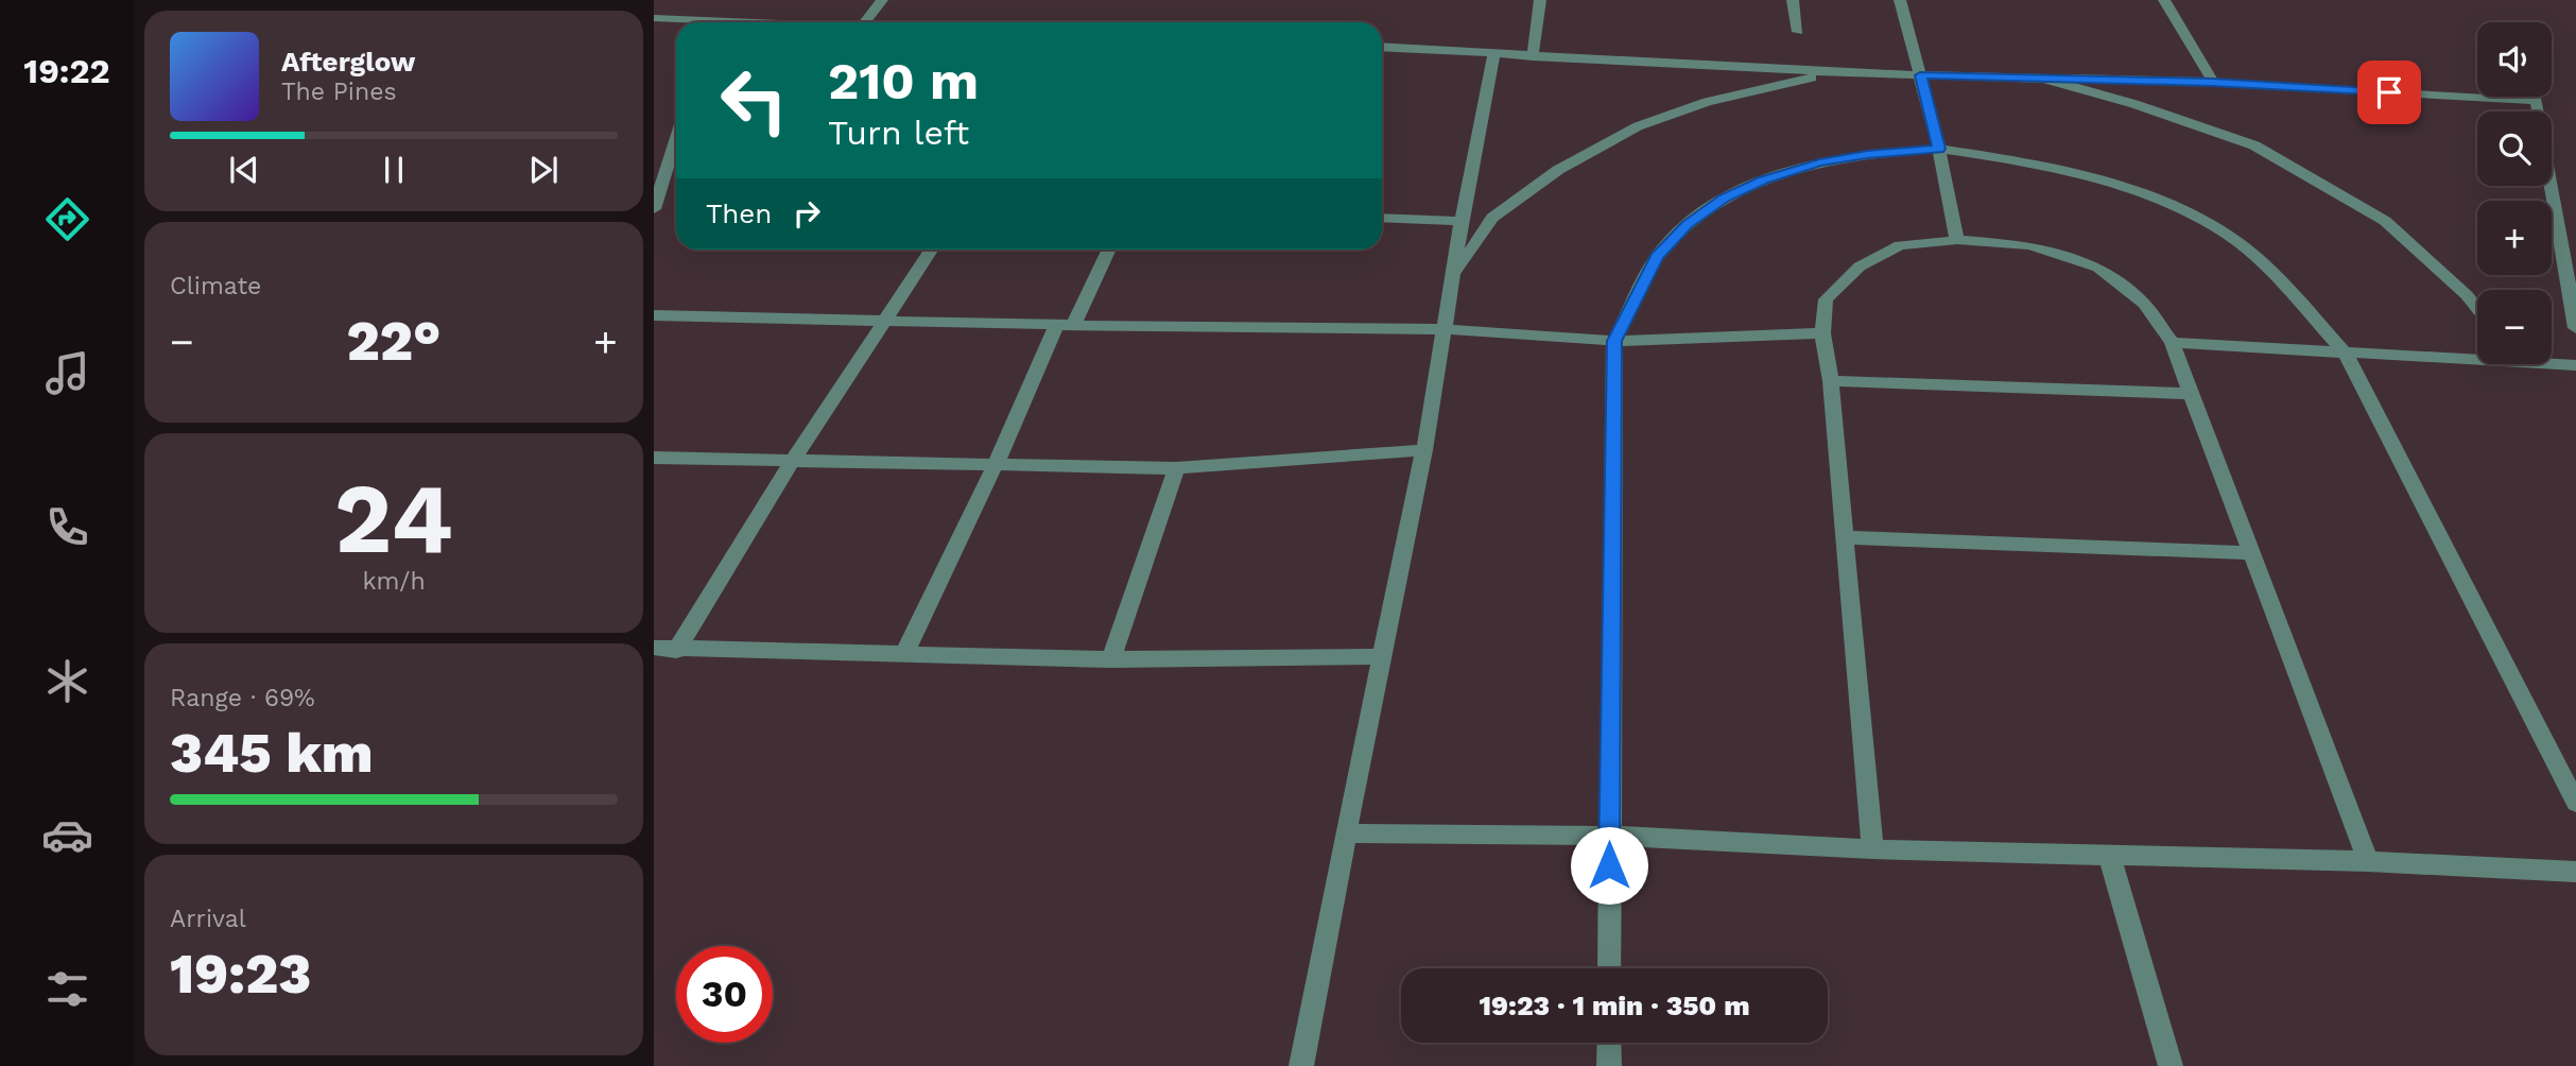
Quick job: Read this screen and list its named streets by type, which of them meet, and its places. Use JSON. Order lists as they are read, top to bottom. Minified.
{"page":{"tabs":"19:22","map_buttons":["+","−"],"turn":["210 m","Turn left"],"song":["Afterglow","The Pines"],"then":"Then","tile":["Climate",["24","km/h"],["Range · 69%","345 km"],["Arrival","19:23"]],"heat":["−","22°","+"],"limit":"30","trip":"19:23 · 1 min · 350 m"}}
